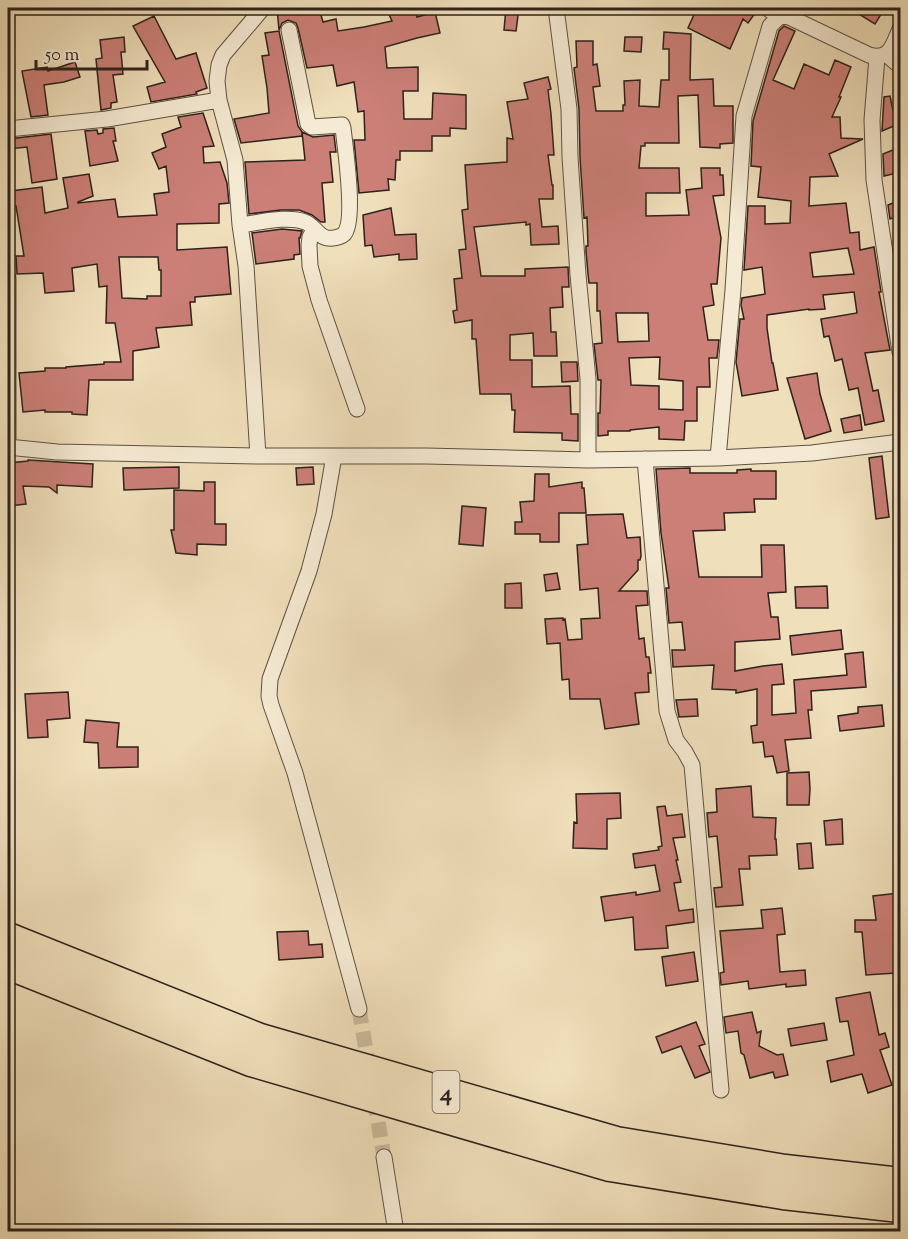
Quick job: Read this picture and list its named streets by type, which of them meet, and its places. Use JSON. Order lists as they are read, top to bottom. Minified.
{"streets":{"highway":["4"]},"scale_bar":"50 m"}
